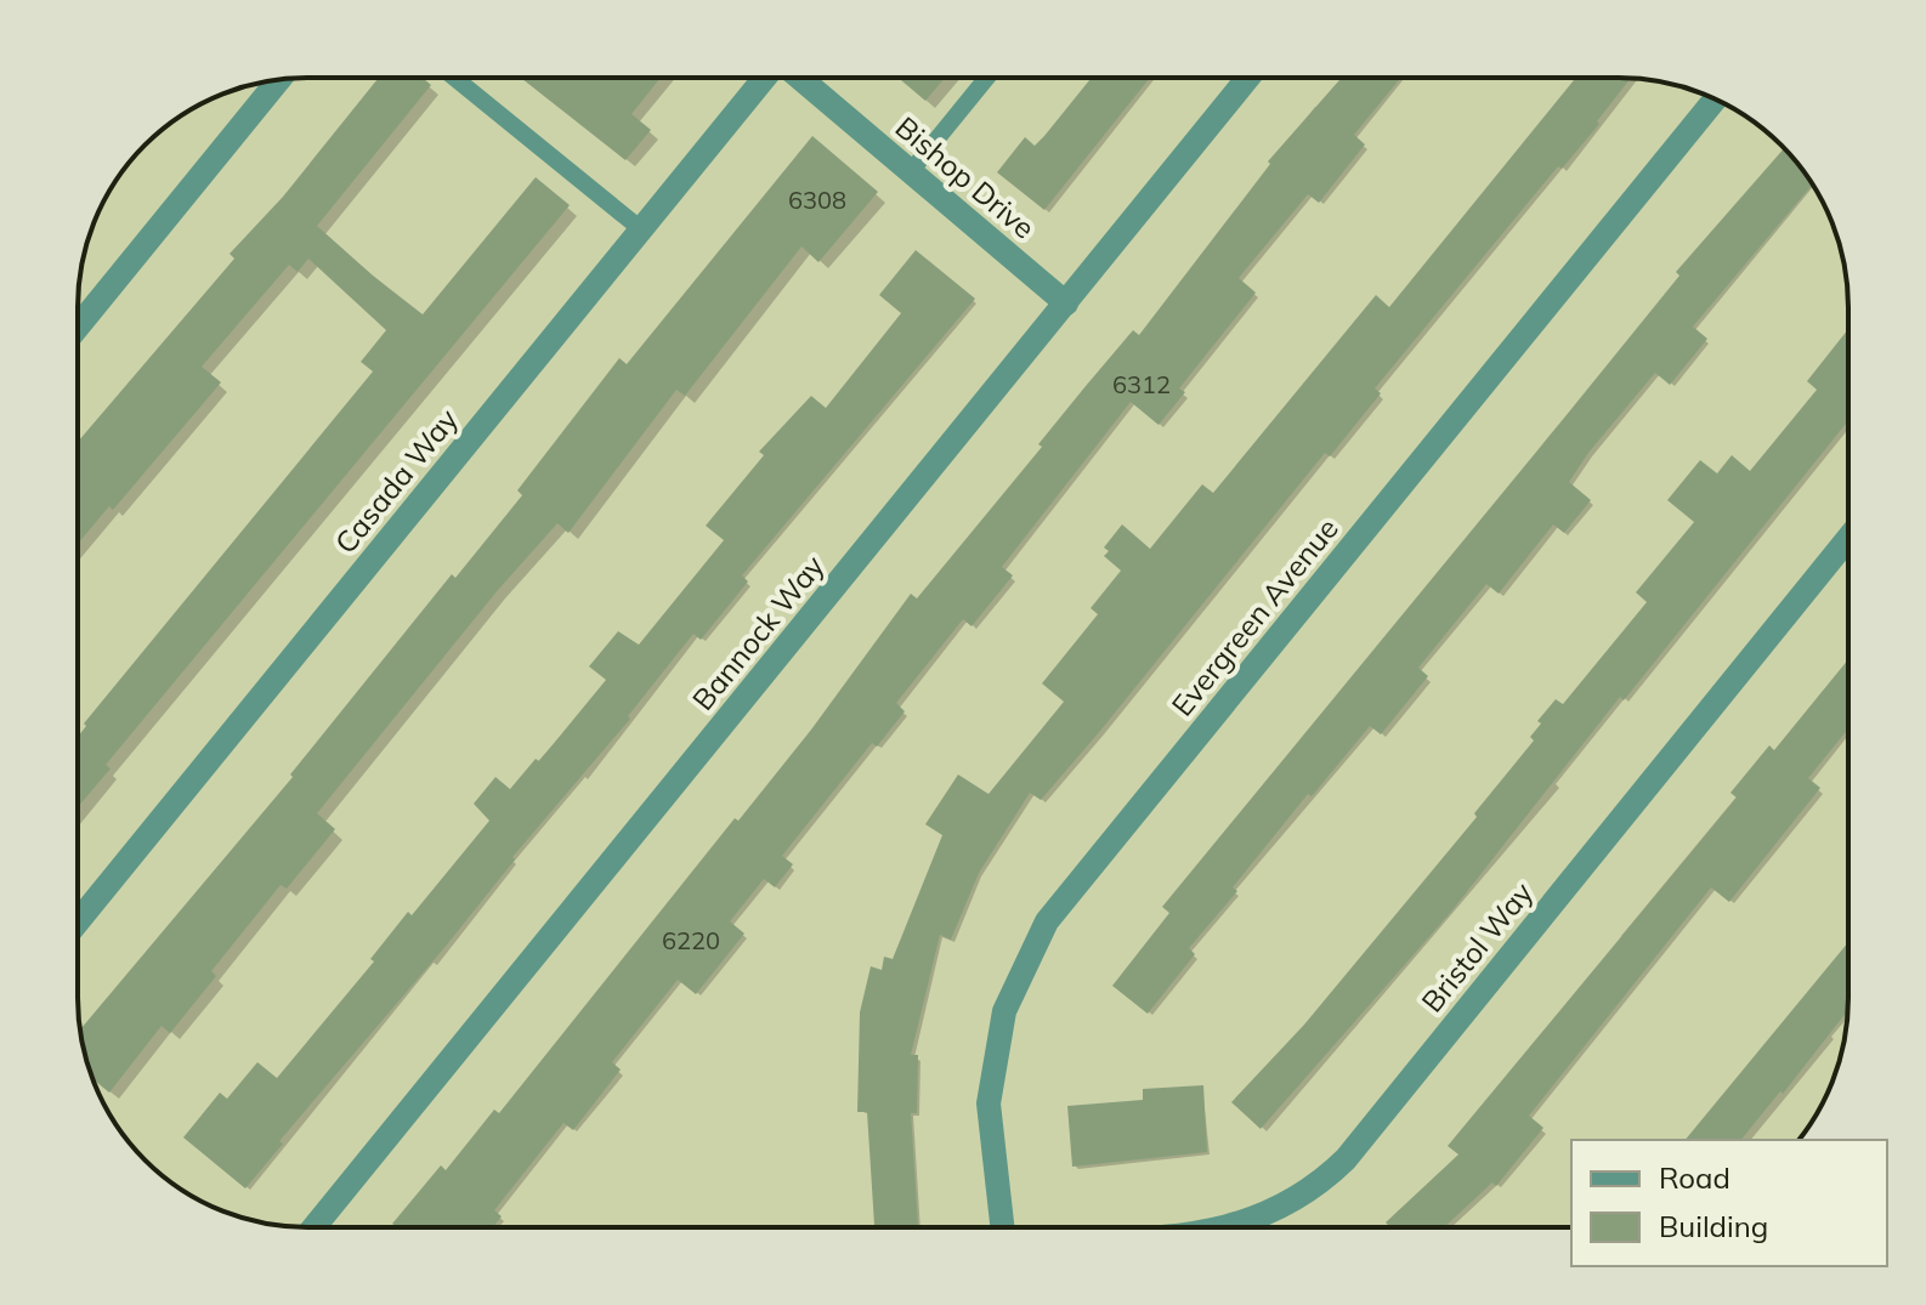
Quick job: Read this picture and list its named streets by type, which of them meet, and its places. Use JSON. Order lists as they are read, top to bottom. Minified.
{"streets":{"street":["Bishop Drive","Casada Way","Evergreen Avenue","Bannock Way","Bristol Way"]},"crossings":[["Bishop Drive","Bannock Way"]],"house_numbers":["6308","6312","6220"],"legend":["Road","Building"]}
